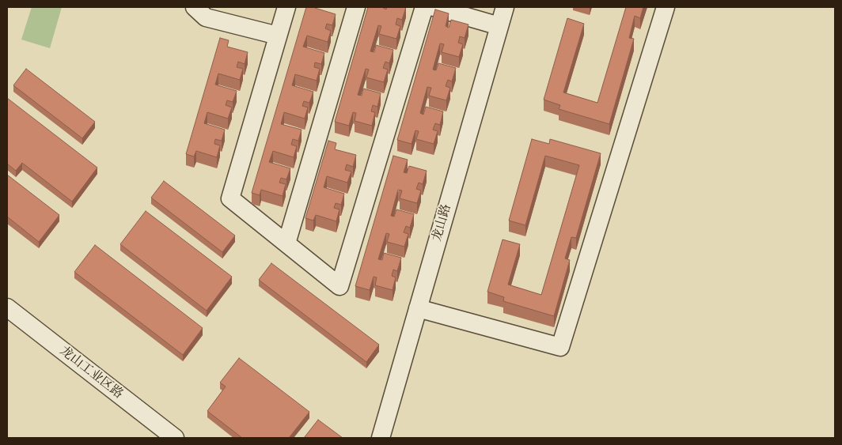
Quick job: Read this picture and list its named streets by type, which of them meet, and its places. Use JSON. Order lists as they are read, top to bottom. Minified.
{"streets":{"street":["龙山路","龙山工业区路"]}}
